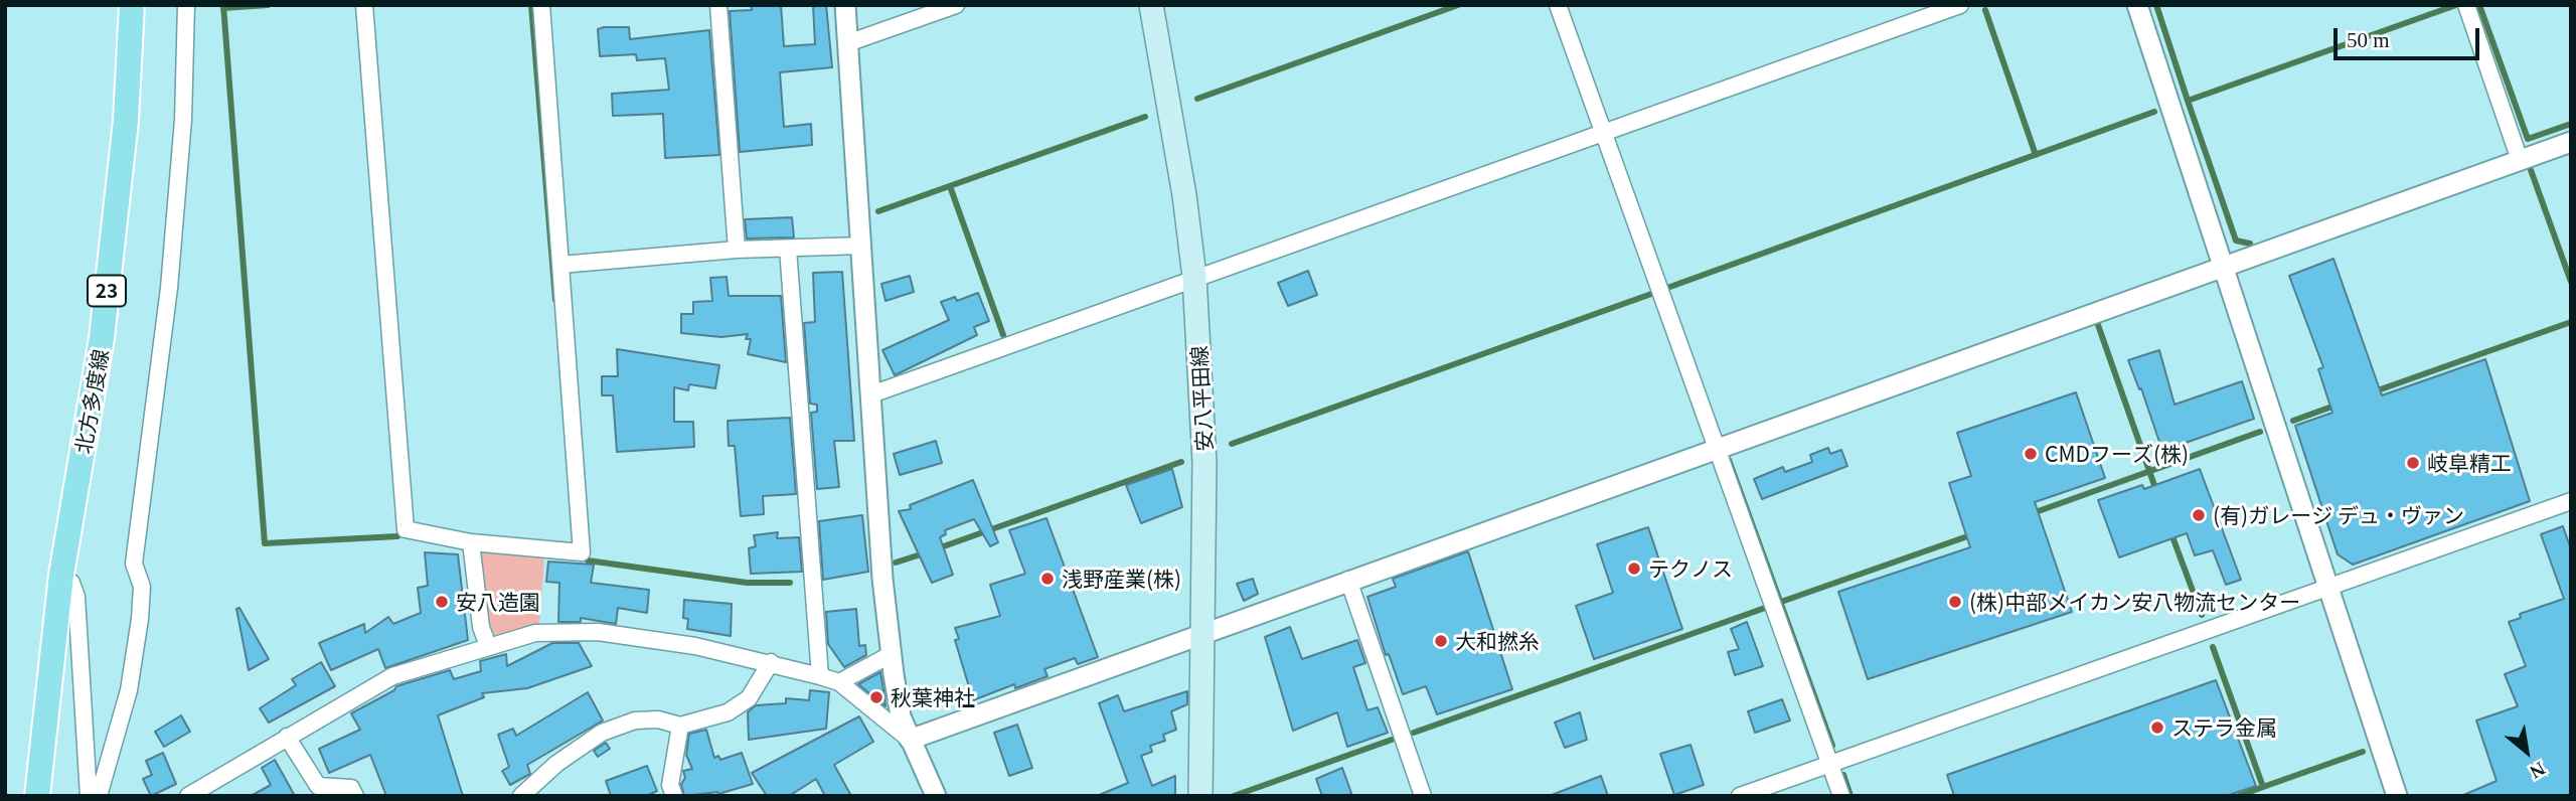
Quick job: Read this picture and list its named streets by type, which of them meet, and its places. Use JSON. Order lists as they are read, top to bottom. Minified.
{"streets":{"main road":["23","安八平田線","北方多度線"]},"places":["CMDフーズ(株)","岐阜精工","(有)ガレージ デュ・ヴァン","テクノス","浅野産業(株)","安八造園","(株)中部メイカン安八物流センター","大和撚糸","秋葉神社","ステラ金属"],"scale_bar":"50 m","north":"bottom right"}
